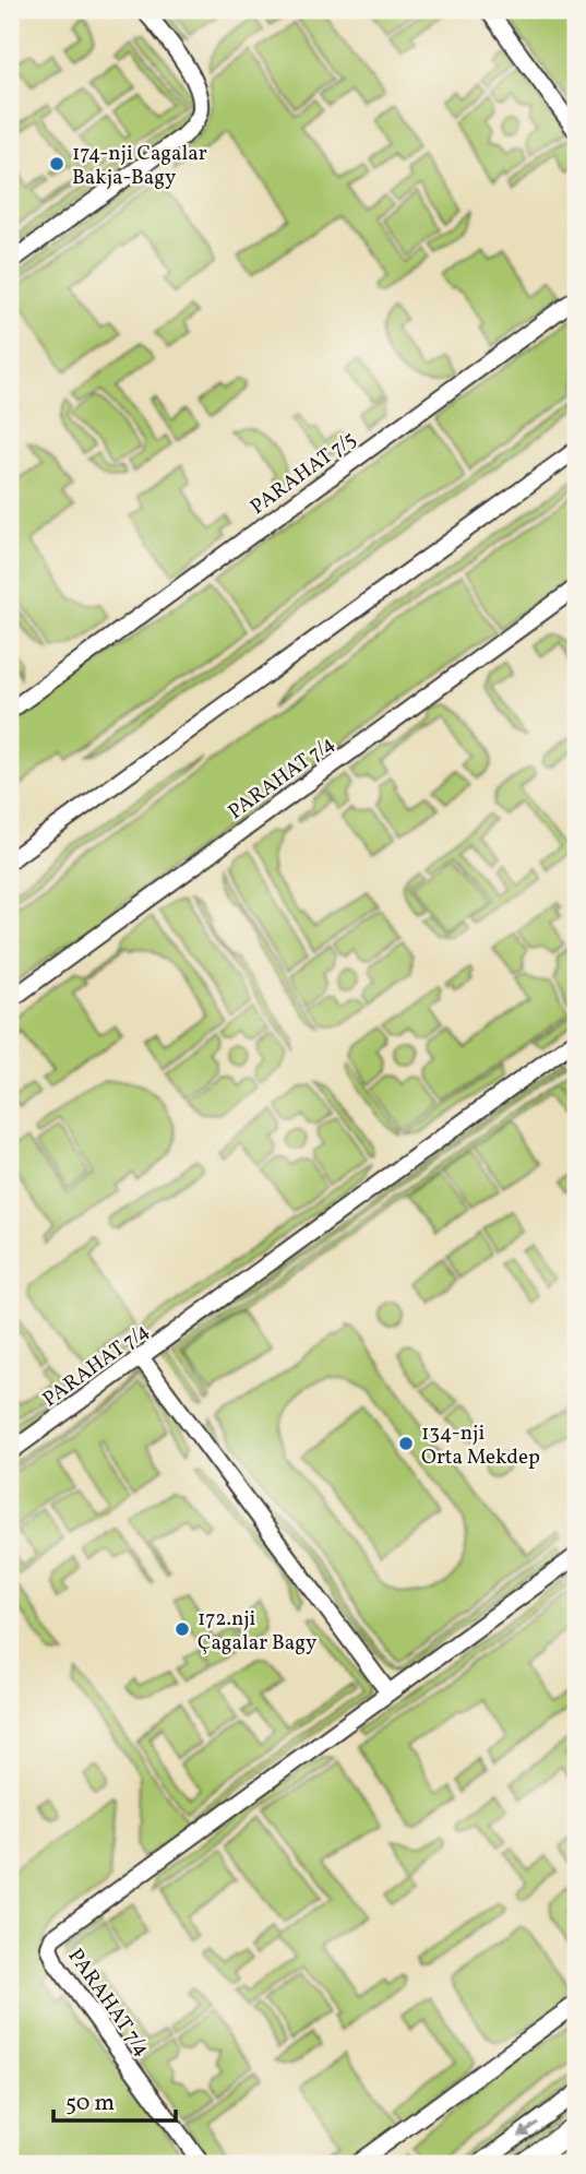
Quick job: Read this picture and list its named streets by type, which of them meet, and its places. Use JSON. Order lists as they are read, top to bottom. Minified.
{"streets":{"street":["PARAHAT 7/5","PARAHAT 7/4"]},"places":["174-nji Cagalar Bakja-Bagy","134-nji Orta Mekdep","172.nji Çagalar Bagy"],"scale_bar":"50 m"}
